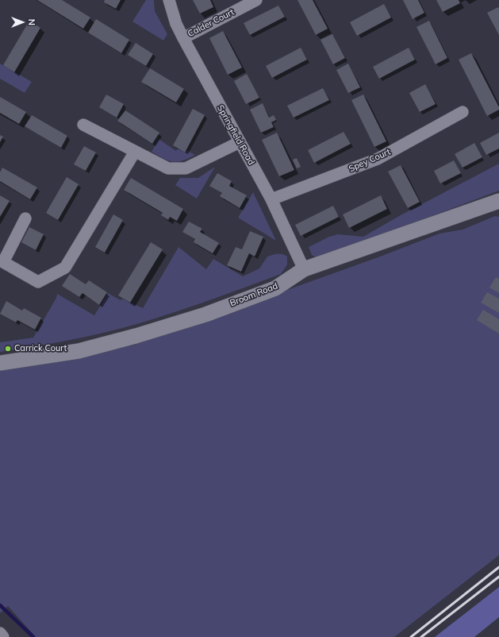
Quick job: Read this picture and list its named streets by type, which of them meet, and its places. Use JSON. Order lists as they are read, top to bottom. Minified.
{"streets":{"street":["Calder Court","Springfield Road","Spey Court","Broom Road"]},"crossings":[["Calder Court","Springfield Road"],["Springfield Road","Spey Court"],["Springfield Road","Broom Road"]],"places":["Carrick Court"],"north":"right"}
